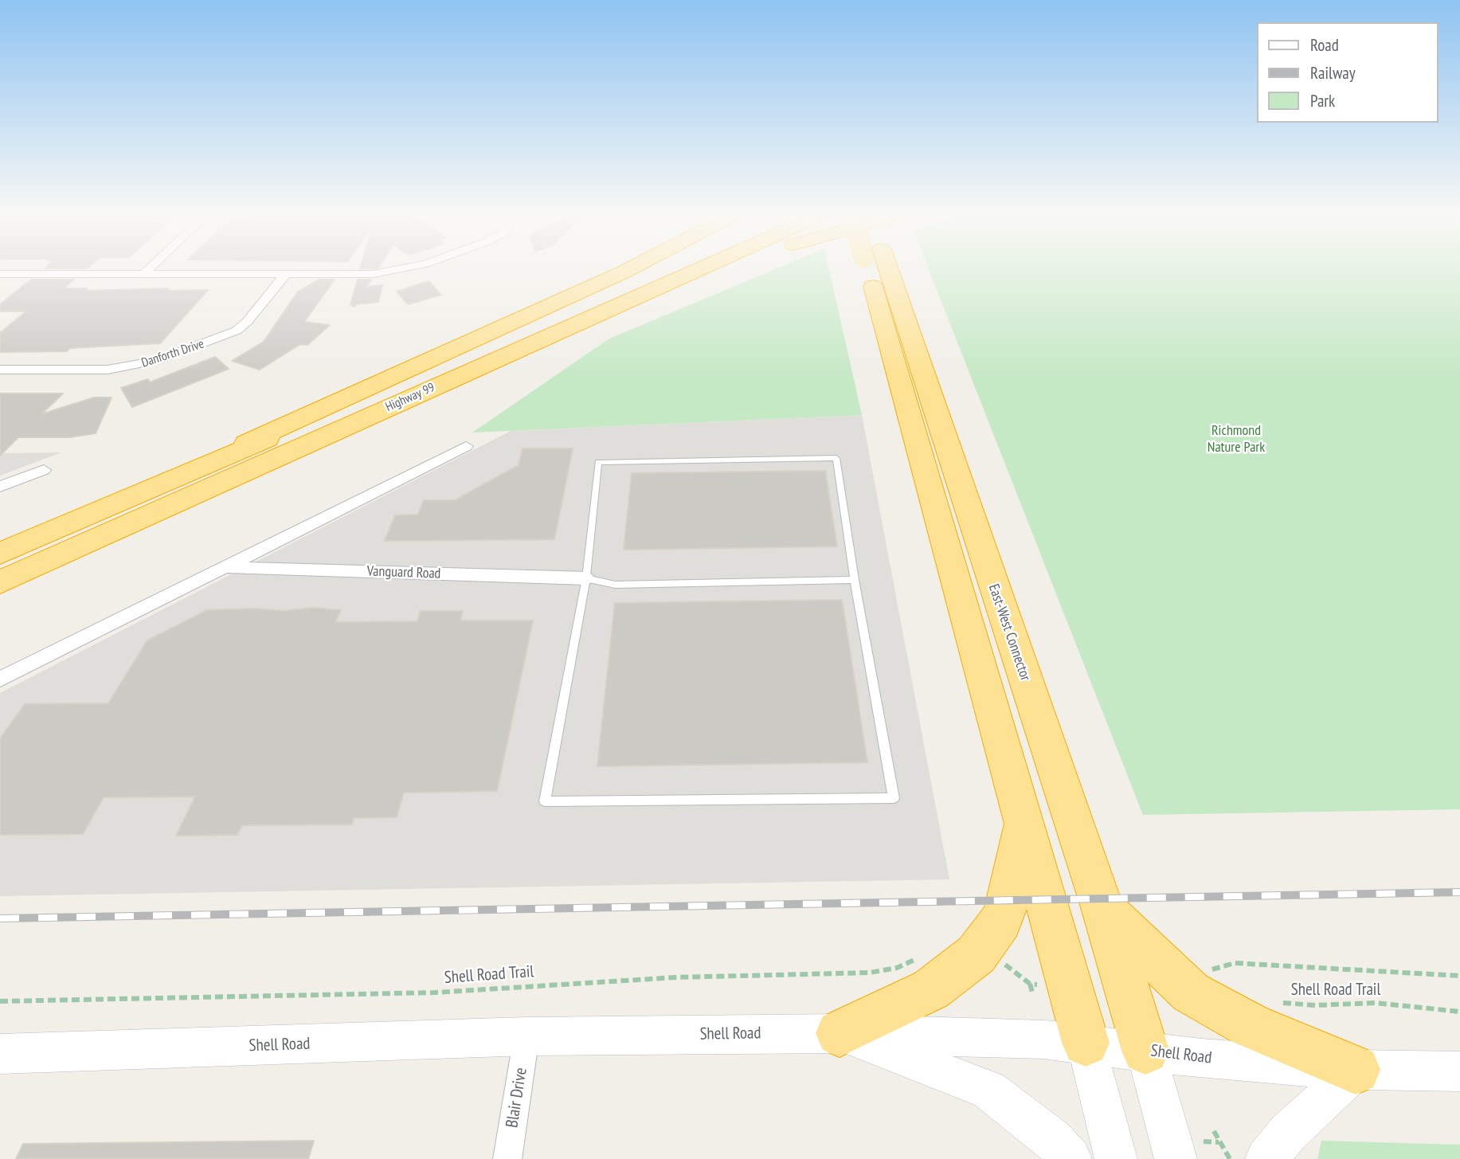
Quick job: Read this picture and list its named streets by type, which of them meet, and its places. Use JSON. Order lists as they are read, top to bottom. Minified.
{"streets":{"highway":["Highway 99","East-West Connector"],"main road":["Shell Road"],"street":["Danforth Drive","Vanguard Road","Blair Drive"],"path":["Shell Road Trail"]},"crossings":[["East-West Connector","Shell Road"],["Shell Road","Blair Drive"]],"parks":["Richmond Nature Park"],"legend":["Road","Railway","Park"]}
